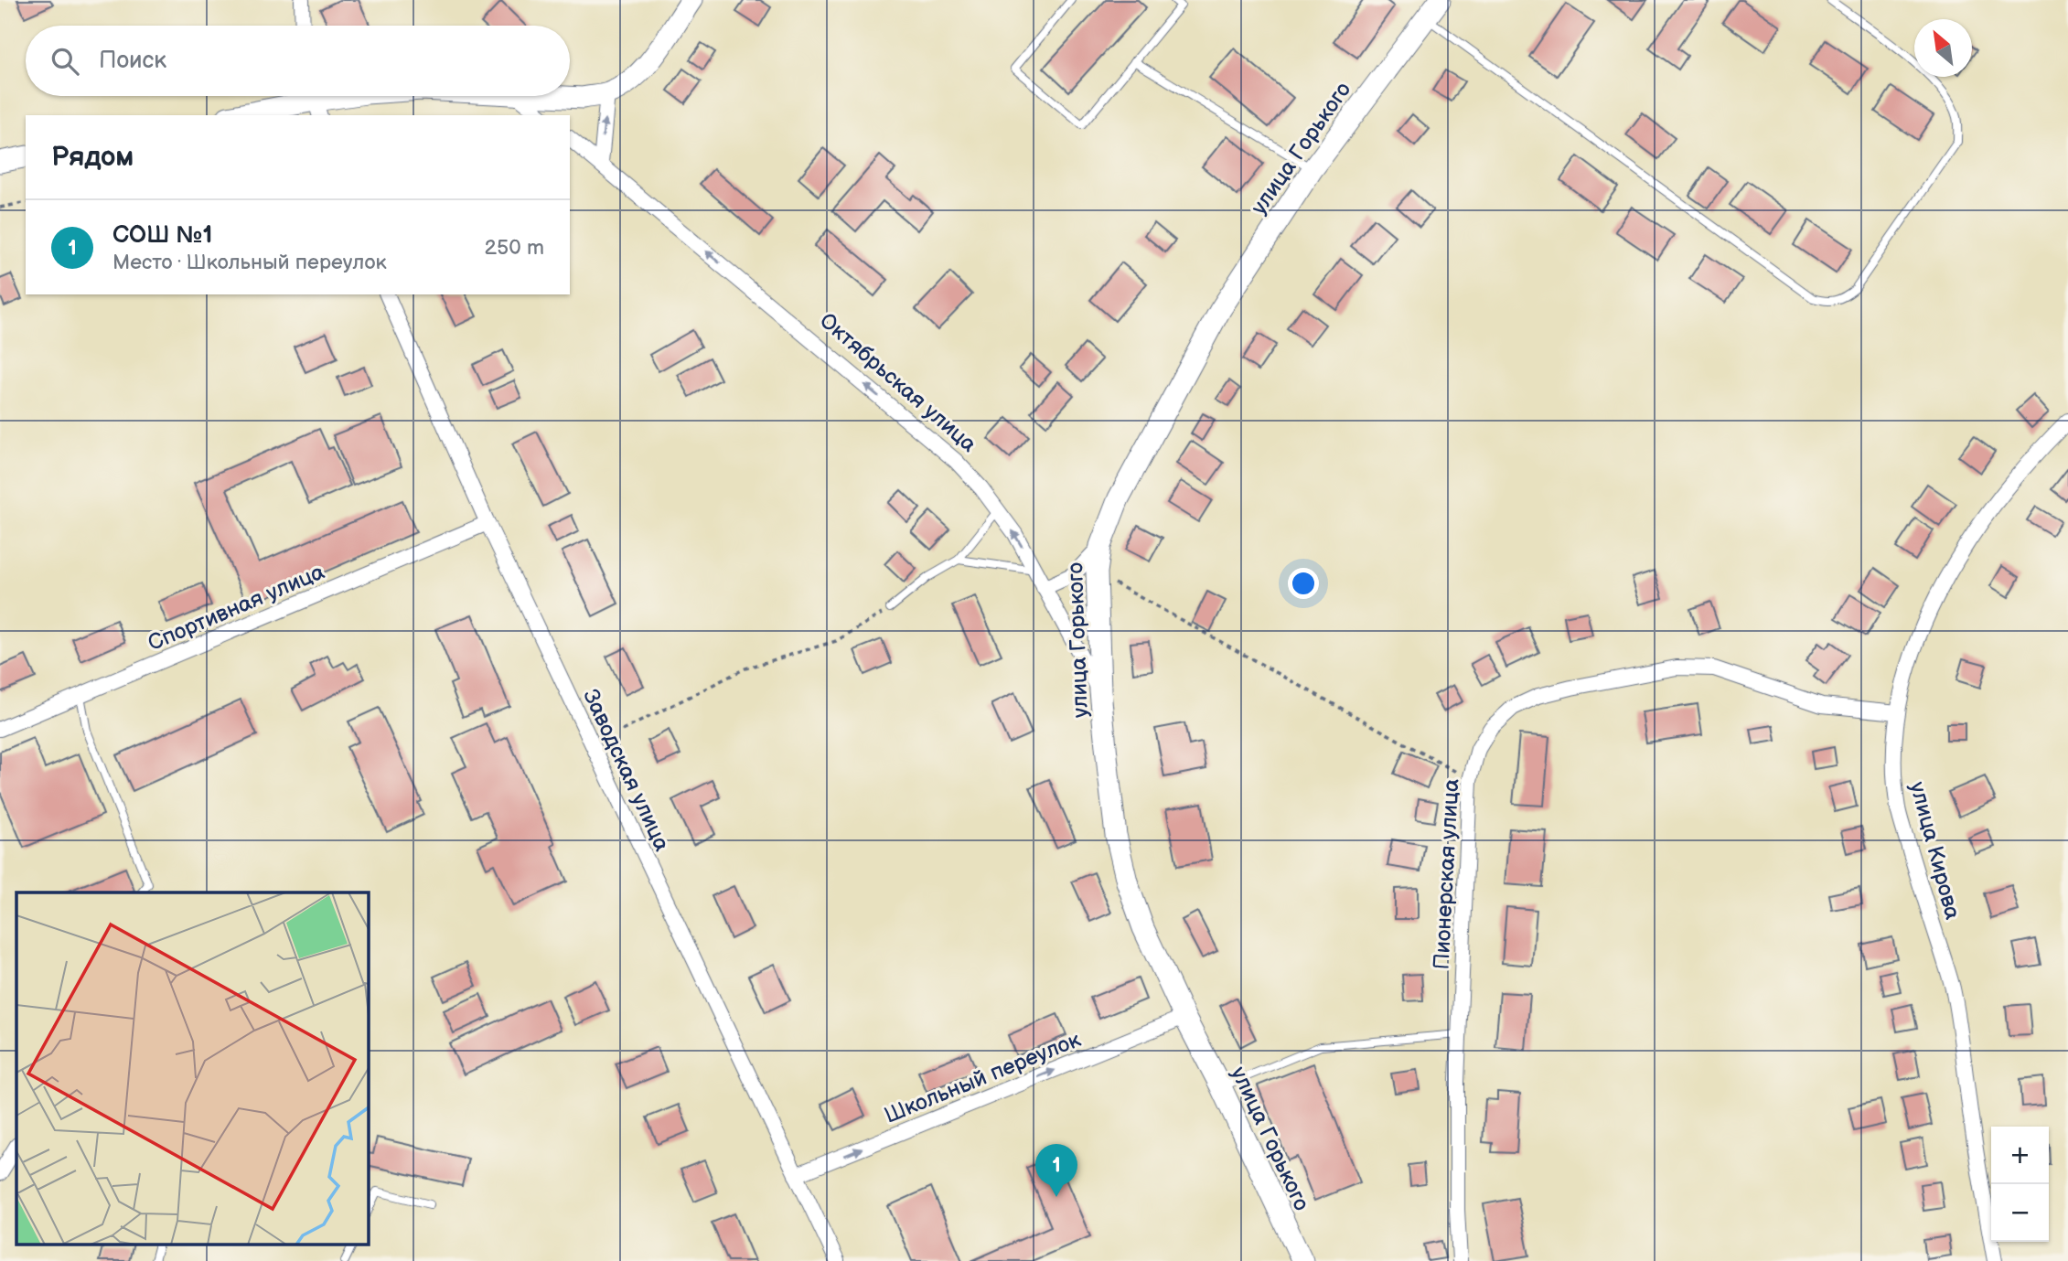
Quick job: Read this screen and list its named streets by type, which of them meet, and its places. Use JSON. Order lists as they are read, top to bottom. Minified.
{"streets":{"main road":["улица Горького"],"street":["Октябрьская улица","Спортивная улица","Заводская улица","улица Кирова","Пионерская улица","Школьный переулок"]},"crossings":[["улица Горького","Октябрьская улица"],["улица Горького","Школьный переулок"],["Спортивная улица","Заводская улица"],["Заводская улица","Школьный переулок"],["улица Кирова","Пионерская улица"]],"one_way":["Октябрьская улица","Школьный переулок"],"north":"top left","page":{"search":"Поиск","heading":"Рядом","list":[{"mark":"1","name":"СОШ №1","note":"Место · Школьный переулок","value":"250 m"}],"map_buttons":["+","−"],"pins":"1"}}
